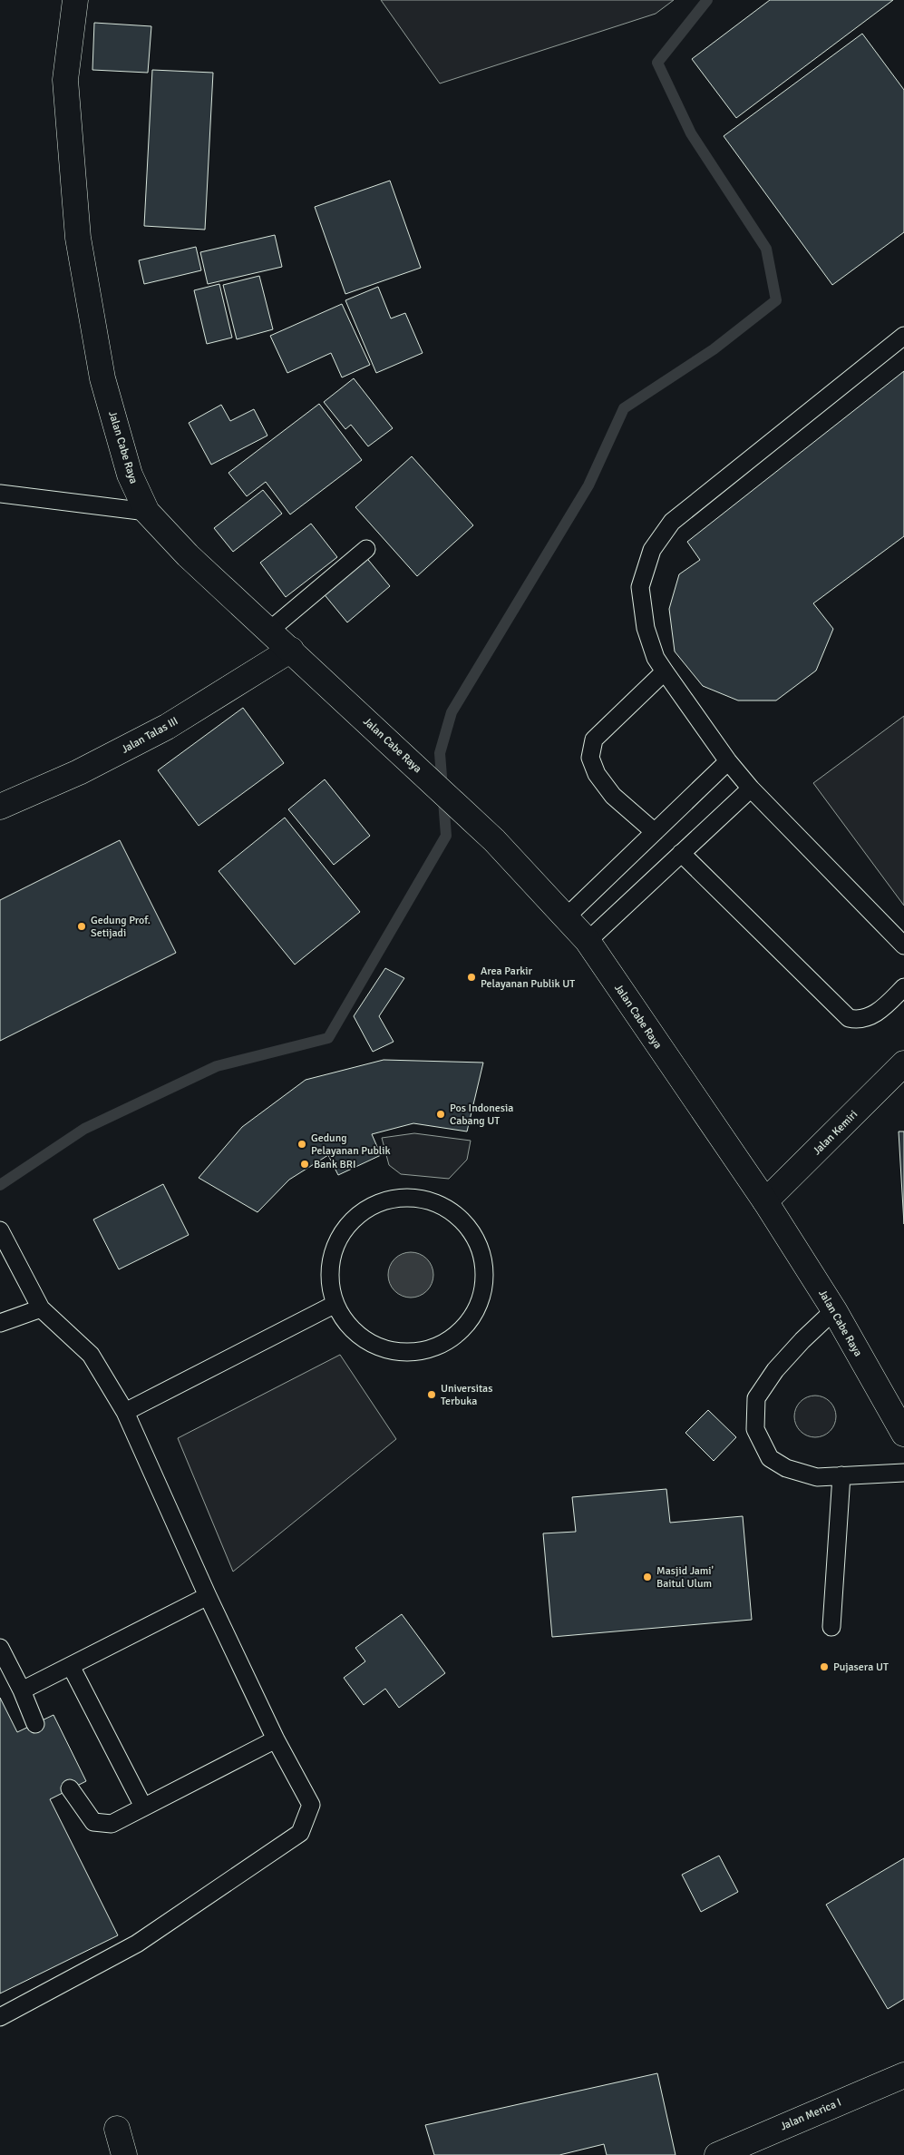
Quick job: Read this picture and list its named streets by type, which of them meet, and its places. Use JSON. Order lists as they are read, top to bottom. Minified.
{"streets":{"main road":["Jalan Cabe Raya","Jalan Talas III","Jalan Kemiri","Jalan Merica I"]},"crossings":[["Jalan Cabe Raya","Jalan Talas III"],["Jalan Cabe Raya","Jalan Kemiri"]],"places":["Gedung Prof. Setijadi","Area Parkir Pelayanan Publik UT","Pos Indonesia Cabang UT","Gedung Pelayanan Publik","Bank BRI","Universitas Terbuka","Masjid Jami' Baitul Ulum","Pujasera UT"]}
